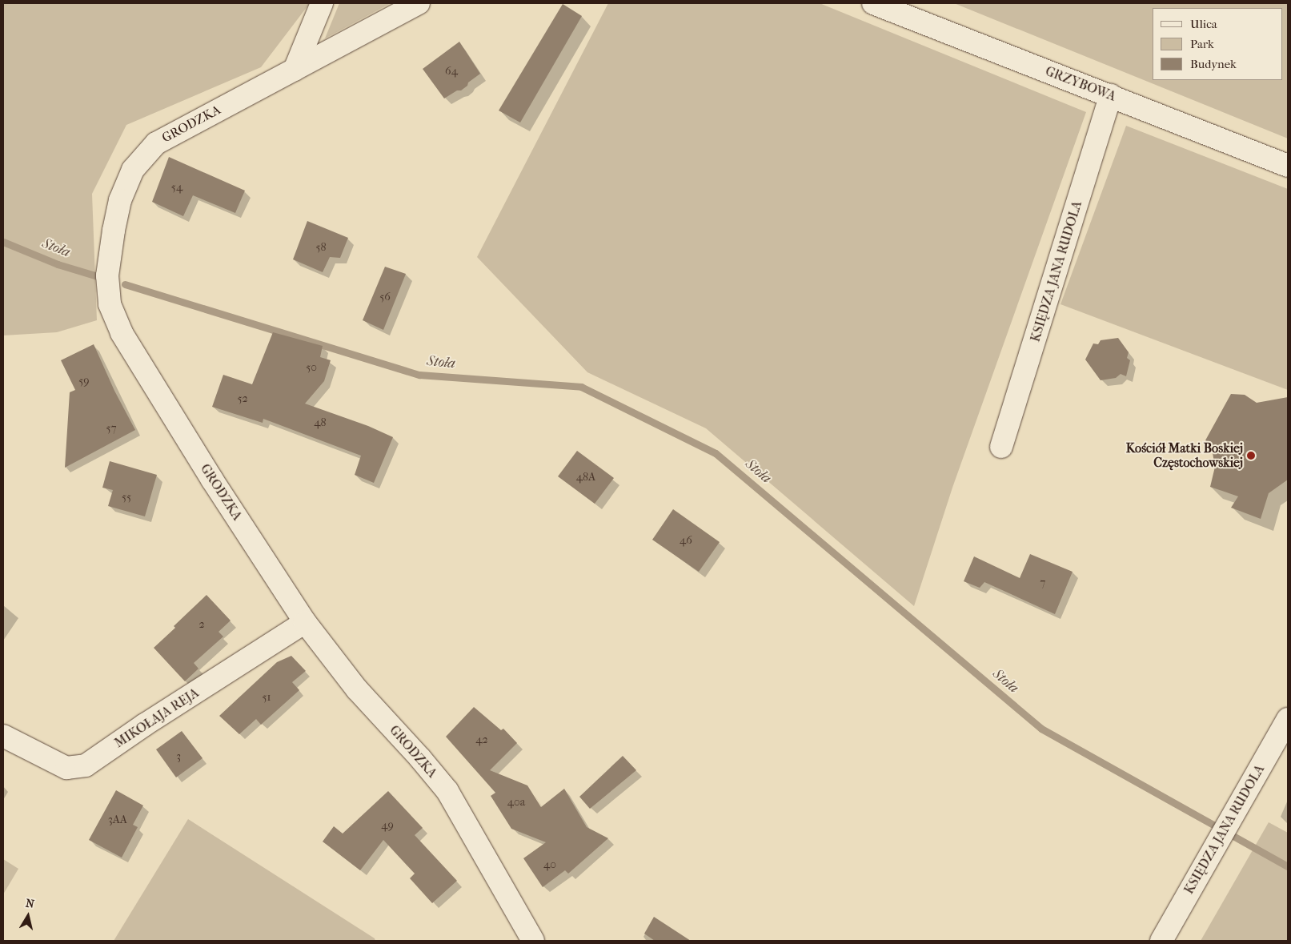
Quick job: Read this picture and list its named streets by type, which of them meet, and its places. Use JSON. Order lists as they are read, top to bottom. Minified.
{"streets":{"street":["GRZYBOWA","GRODZKA","KSIĘDZA JANA RUDOLA","MIKOŁAJA REJA"]},"crossings":[["GRZYBOWA","KSIĘDZA JANA RUDOLA"],["GRODZKA","MIKOŁAJA REJA"]],"water":["Stoła"],"places":["Kościół Matki Boskiej Częstochowskiej"],"house_numbers":["64","54","58","56","50","59","52","48","57","48A","55","46","7","2","51","42","3","40a","3AA","49","40"],"legend":["Ulica","Park","Budynek"],"north":"top"}
